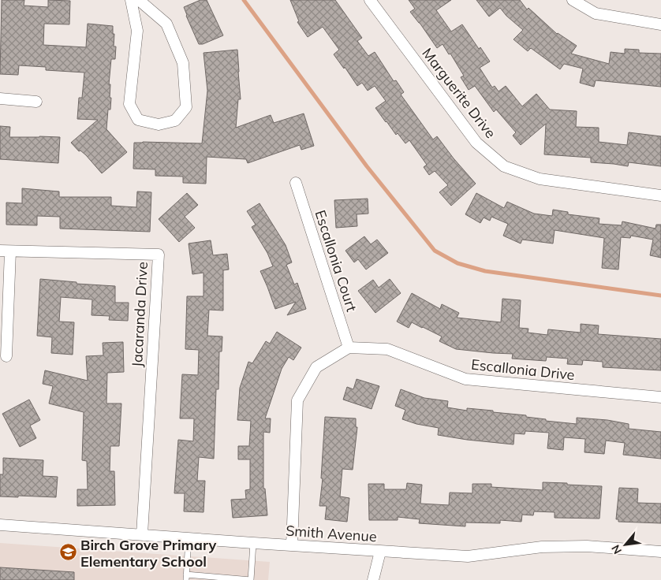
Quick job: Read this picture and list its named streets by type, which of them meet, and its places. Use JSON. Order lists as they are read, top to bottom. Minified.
{"streets":{"street":["Marguerite Drive","Escallonia Court","Jacaranda Drive","Escallonia Drive","Smith Avenue"]},"crossings":[["Escallonia Court","Escallonia Drive"],["Jacaranda Drive","Smith Avenue"]],"places":{"school or university":["Birch Grove Primary Elementary School"]},"north":"bottom left"}
